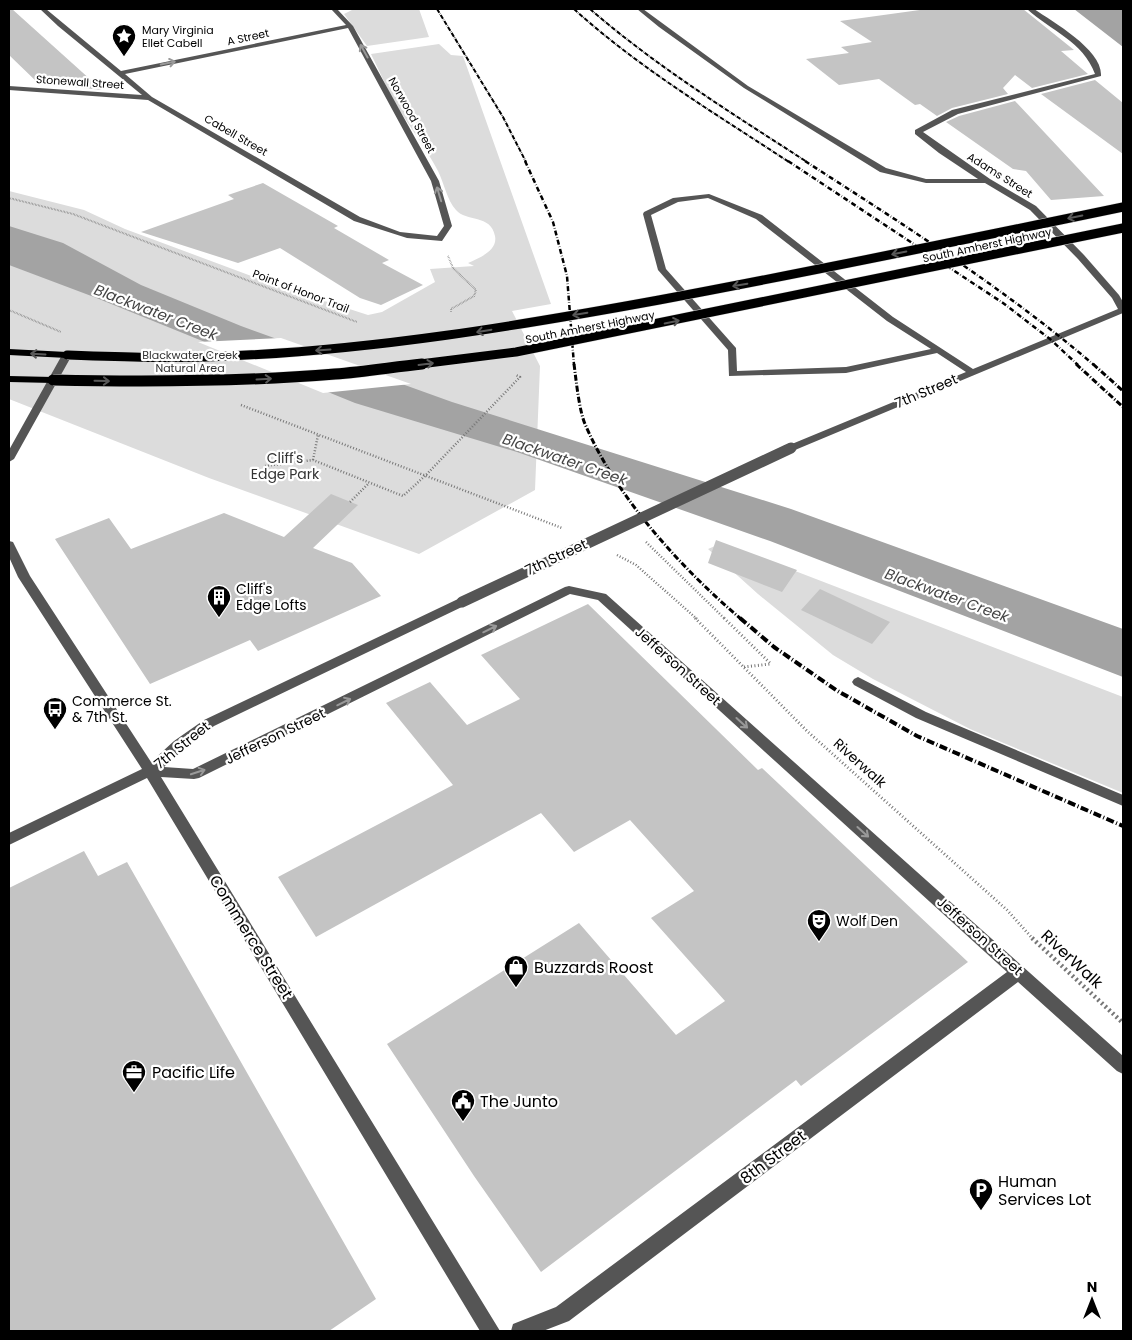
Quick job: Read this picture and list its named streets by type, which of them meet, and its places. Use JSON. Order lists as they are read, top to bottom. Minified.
{"streets":{"main road":["South Amherst Highway"],"street":["A Street","Stonewall Street","Norwood Street","Cabell Street","Adams Street","7th Street","Jefferson Street","Commerce Street","8th Street"],"path":["Point of Honor Trail","Riverwalk","RiverWalk"]},"crossings":[["A Street","Norwood Street"],["A Street","Cabell Street"],["Stonewall Street","Cabell Street"],["Norwood Street","Cabell Street"],["Adams Street","7th Street"],["7th Street","Jefferson Street"],["7th Street","Commerce Street"],["Jefferson Street","Commerce Street"],["Jefferson Street","8th Street"],["Riverwalk","RiverWalk"]],"one_way":["A Street","Norwood Street","Jefferson Street"],"water":["Blackwater Creek"],"parks":["Blackwater Creek Natural Area","Cliff's Edge Park"],"places":{"place":["Mary Virginia Ellet Cabell"],"building":["Cliff's Edge Lofts"],"bus stop":["Commerce St. & 7th St."],"theatre":["Wolf Den"],"shop":["Buzzards Roost"],"office":["Pacific Life"],"public building":["The Junto"],"parking":["Human Services Lot"]},"north":"top"}
